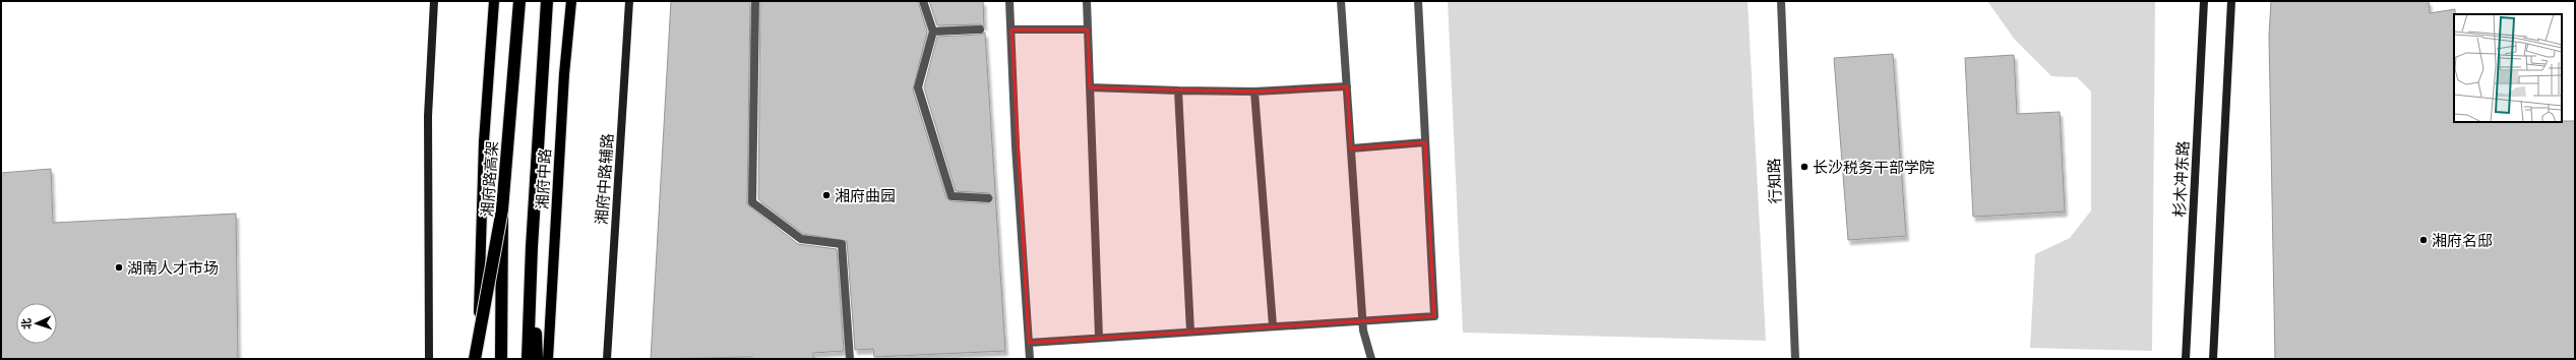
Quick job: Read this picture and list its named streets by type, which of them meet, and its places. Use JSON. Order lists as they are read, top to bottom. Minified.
{"streets":{"highway":["湘府路高架"],"main road":["湘府中路","湘府中路辅路","杉木冲东路"],"street":["行知路"]},"places":["长沙税务干部学院","湘府曲园","湘府名邸","湖南人才市场"],"north":"left"}
